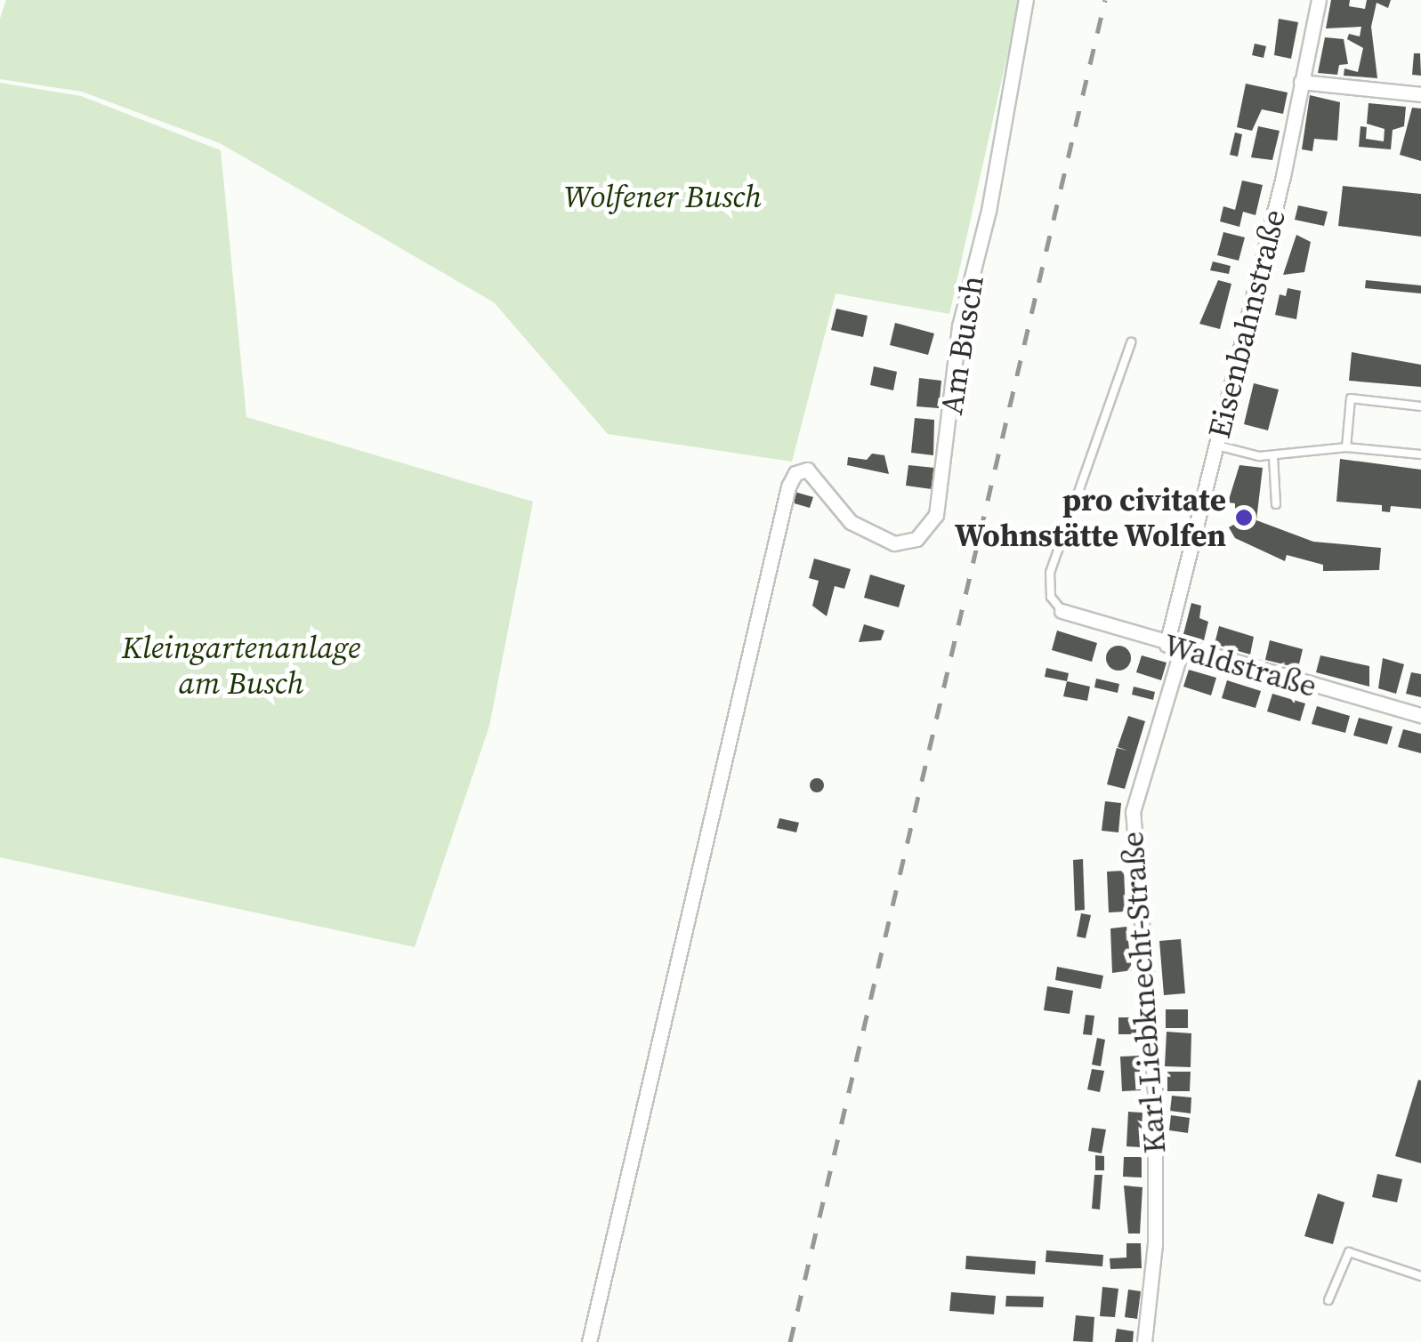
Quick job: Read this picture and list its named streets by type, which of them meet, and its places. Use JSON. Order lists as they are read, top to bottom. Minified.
{"streets":{"street":["Eisenbahnstraße","Am Busch","Waldstraße","Karl-Liebknecht-Straße"]},"crossings":[["Eisenbahnstraße","Waldstraße"],["Waldstraße","Karl-Liebknecht-Straße"]],"parks":["Wolfener Busch","Kleingartenanlage am Busch"],"places":["pro civitate Wohnstätte Wolfen"]}
